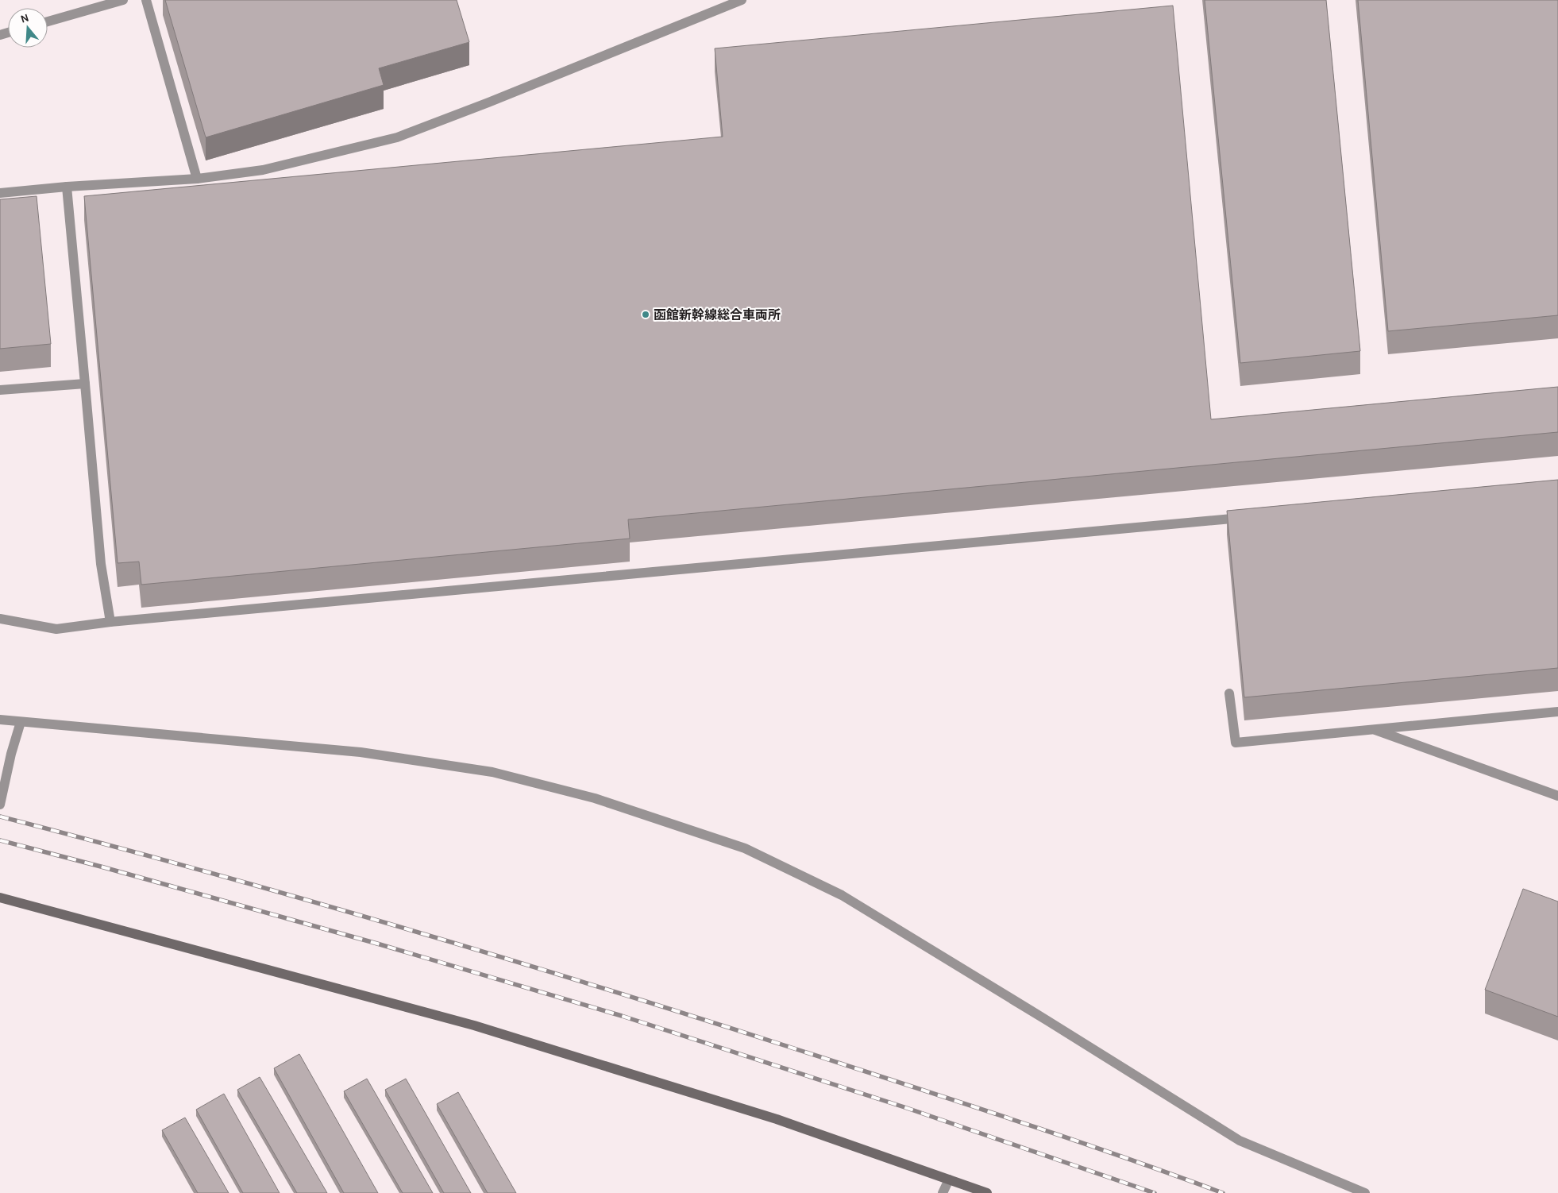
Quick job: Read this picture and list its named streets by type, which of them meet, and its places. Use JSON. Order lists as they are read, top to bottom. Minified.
{"places":["函館新幹線総合車両所"],"north":"top"}
